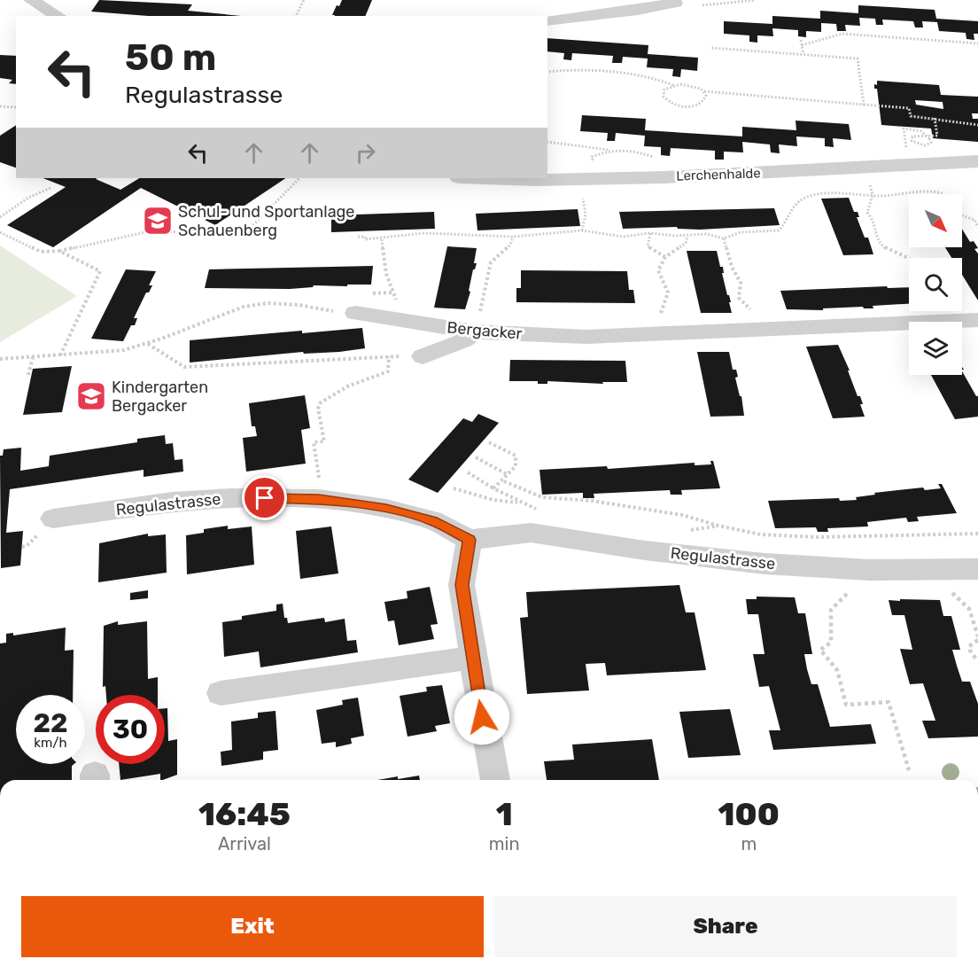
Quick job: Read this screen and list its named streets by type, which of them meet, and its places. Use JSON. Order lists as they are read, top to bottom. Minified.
{"streets":{"street":["Lerchenhalde","Bergacker","Regulastrasse"]},"places":{"school or university":["Schul- und Sportanlage Schauenberg","Kindergarten Bergacker"]},"north":"bottom right","page":{"turn":["50 m","Regulastrasse"],"speed":"22 km/h","limit":"30","eta":["16:45","Arrival","1","min","100","m"],"buttons":["Exit","Share"]}}
